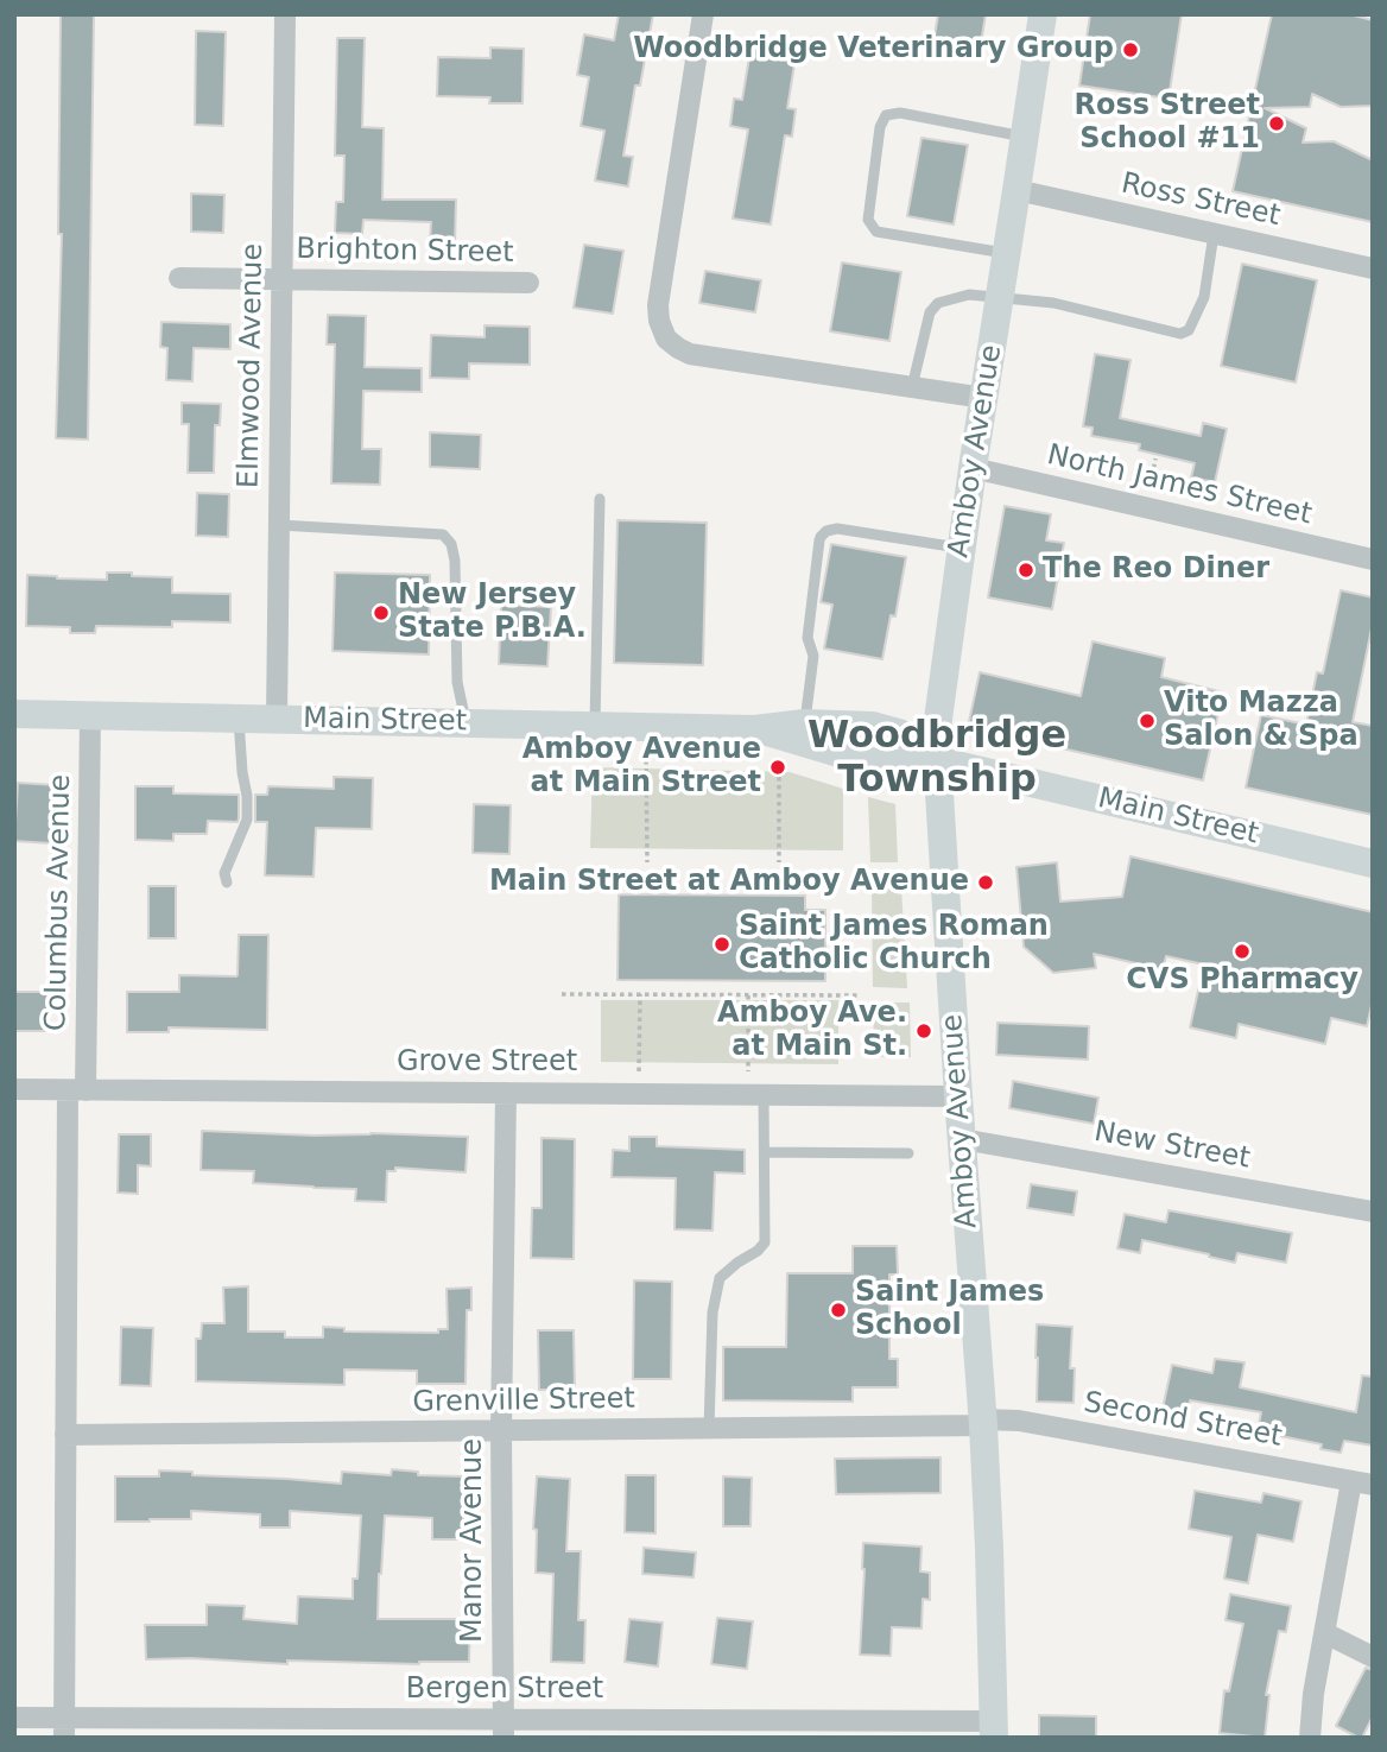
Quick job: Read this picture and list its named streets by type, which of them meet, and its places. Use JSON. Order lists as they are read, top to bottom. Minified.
{"streets":{"main road":["Amboy Avenue","Main Street"],"street":["Ross Street","Brighton Street","Elmwood Avenue","North James Street","Columbus Avenue","Grove Street","New Street","Grenville Street","Second Street","Manor Avenue","Bergen Street"]},"crossings":[["Ross Street","Amboy Avenue"],["Brighton Street","Elmwood Avenue"],["Elmwood Avenue","Main Street"],["Amboy Avenue","North James Street"],["Amboy Avenue","Main Street"],["Amboy Avenue","Grove Street"],["Amboy Avenue","New Street"],["Amboy Avenue","Grenville Street"],["Amboy Avenue","Second Street"],["Amboy Avenue","Bergen Street"],["Main Street","Columbus Avenue"],["Columbus Avenue","Grove Street"],["Columbus Avenue","Grenville Street"],["Columbus Avenue","Bergen Street"],["Grove Street","Manor Avenue"],["Grenville Street","Second Street"],["Grenville Street","Manor Avenue"],["Manor Avenue","Bergen Street"]],"districts":["Woodbridge Township"],"places":["Woodbridge Veterinary Group","Ross Street School #11","The Reo Diner","New Jersey State P.B.A.","Vito Mazza Salon & Spa","Amboy Avenue at Main Street","Main Street at Amboy Avenue","Saint James Roman Catholic Church","CVS Pharmacy","Amboy Ave. at Main St.","Saint James School"]}
